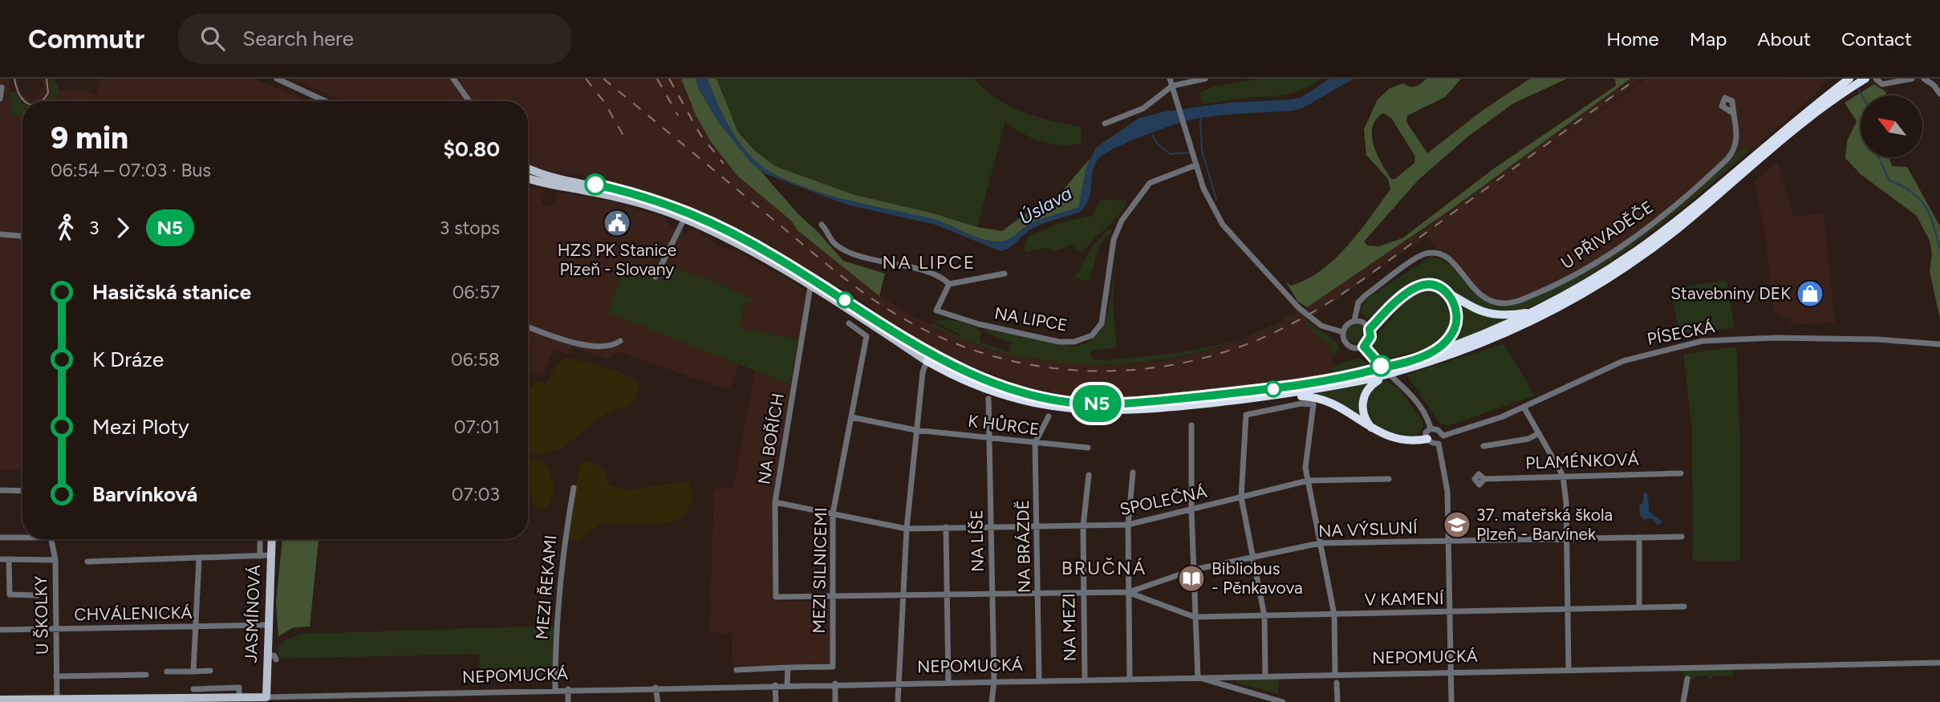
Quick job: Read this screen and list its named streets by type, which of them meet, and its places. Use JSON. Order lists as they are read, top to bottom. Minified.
{"streets":{"main road":["JASMÍNOVÁ","NEPOMUCKÁ"],"street":["U PŘIVADĚČE","NA LIPCE","PÍSECKÁ","K HŮRCE","NA BOŘÍCH","PLAMÉNKOVÁ","SPOLEČNÁ","NA VÝSLUNÍ","NA LÍŠE","NA BRÁZDĚ","MEZI SILNICEMI","MEZI ŘEKAMI","V KAMENÍ","CHVÁLENICKÁ","U ŠKOLKY","NA MEZI"]},"crossings":[["K HŮRCE","NA LÍŠE"],["K HŮRCE","NA BRÁZDĚ"],["K HŮRCE","MEZI SILNICEMI"],["NA BOŘÍCH","SPOLEČNÁ"],["NA BOŘÍCH","MEZI SILNICEMI"],["SPOLEČNÁ","NA LÍŠE"],["SPOLEČNÁ","NA BRÁZDĚ"],["SPOLEČNÁ","MEZI SILNICEMI"],["SPOLEČNÁ","NA MEZI"],["NA VÝSLUNÍ","V KAMENÍ"],["NA LÍŠE","NEPOMUCKÁ"],["NA BRÁZDĚ","NEPOMUCKÁ"],["MEZI ŘEKAMI","NEPOMUCKÁ"],["CHVÁLENICKÁ","JASMÍNOVÁ"],["CHVÁLENICKÁ","U ŠKOLKY"],["JASMÍNOVÁ","NEPOMUCKÁ"],["U ŠKOLKY","NEPOMUCKÁ"],["NA MEZI","NEPOMUCKÁ"]],"districts":["NA LIPCE","BRUČNÁ"],"water":["Úslava"],"places":{"public building":["HZS PK Stanice Plzeň - Slovany"],"shop":["Stavebniny DEK"],"school or university":["37. mateřská škola Plzeň - Barvínek"],"library":["Bibliobus - Pěnkavova"]},"lines":["bus line N5"],"north":"top left","page":{"header":"Commutr","search":"Search here","nav":["Home","Map","About","Contact"],"on_map":"N5","heading":["9 min","06:54 – 07:03 · Bus","$0.80"],"legs":["3","N5","3 stops"],"list":[{"name":"Hasičská stanice","value":"06:57"},{"name":"K Dráze","value":"06:58"},{"name":"Mezi Ploty","value":"07:01"},{"name":"Barvínková","value":"07:03"}]}}
